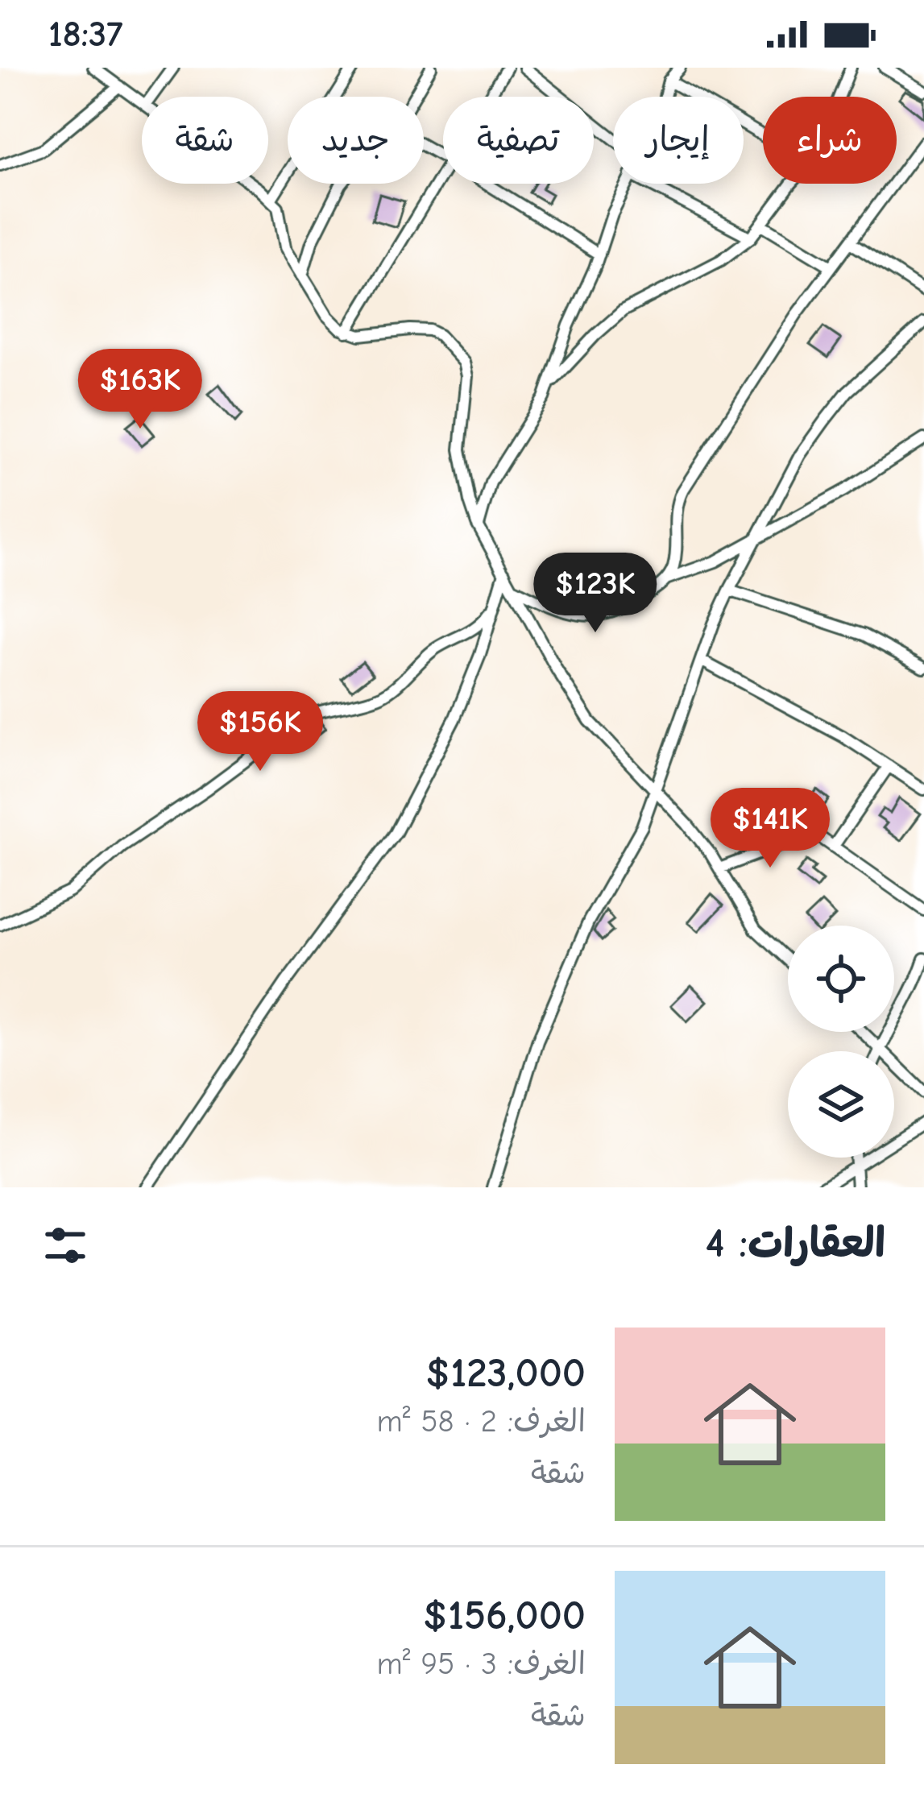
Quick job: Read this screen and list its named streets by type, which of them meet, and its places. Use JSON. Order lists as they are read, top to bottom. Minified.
{"page":{"status":"18:37","chip":["شراء","إيجار","تصفية","جديد","شقة"],"price":["$163K","$123K","$156K","$141K"],"heading":"العقارات: 4","list":[{"name":"$123,000","note":"الغرف: 2 · 58 m² · شقة"},{"name":"$156,000","note":"الغرف: 3 · 95 m² · شقة"}]}}
